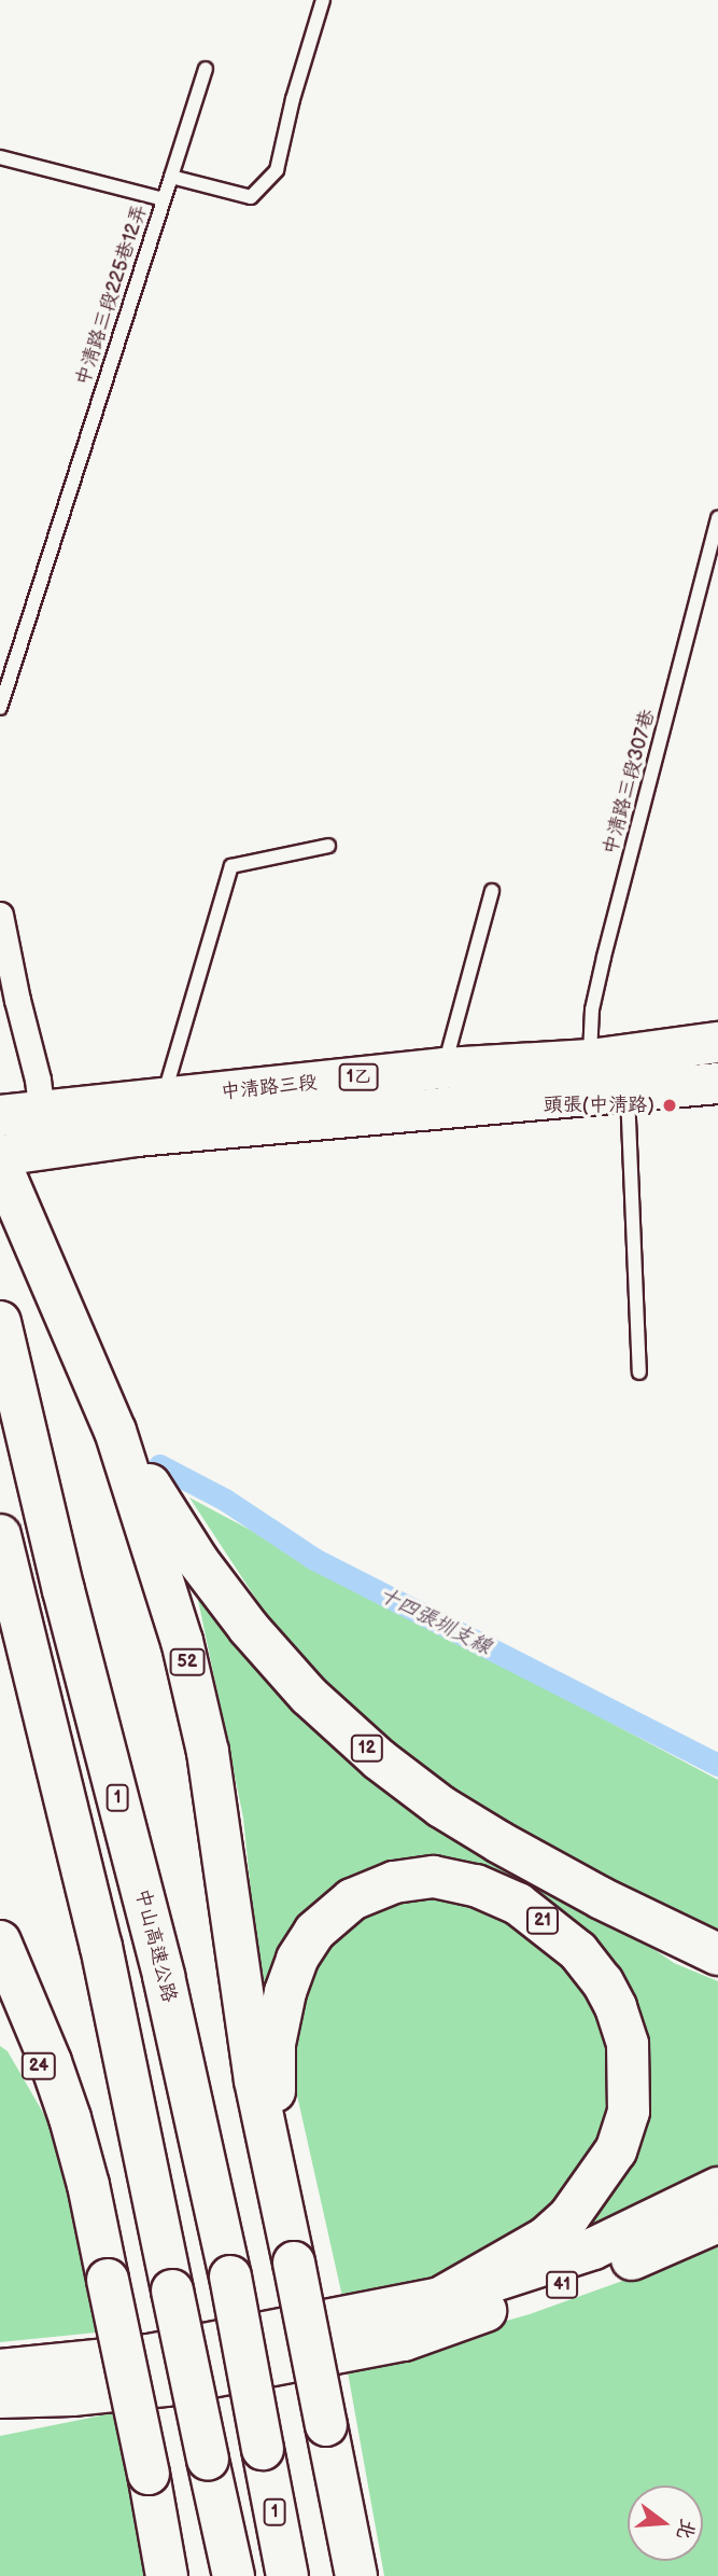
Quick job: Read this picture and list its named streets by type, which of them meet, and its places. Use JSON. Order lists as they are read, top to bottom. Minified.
{"streets":{"highway":["52","12","1","21","中山高速公路","24","41"],"main road":["1乙","中清路三段"],"lane":["中清路三段225巷12弄","中清路三段307巷"]},"crossings":[["中清路三段307巷","中清路三段"],["中清路三段","52"],["52","12"],["52","21"]],"water":["十四張圳支線"],"places":["頭張(中清路)"],"north":"right"}
